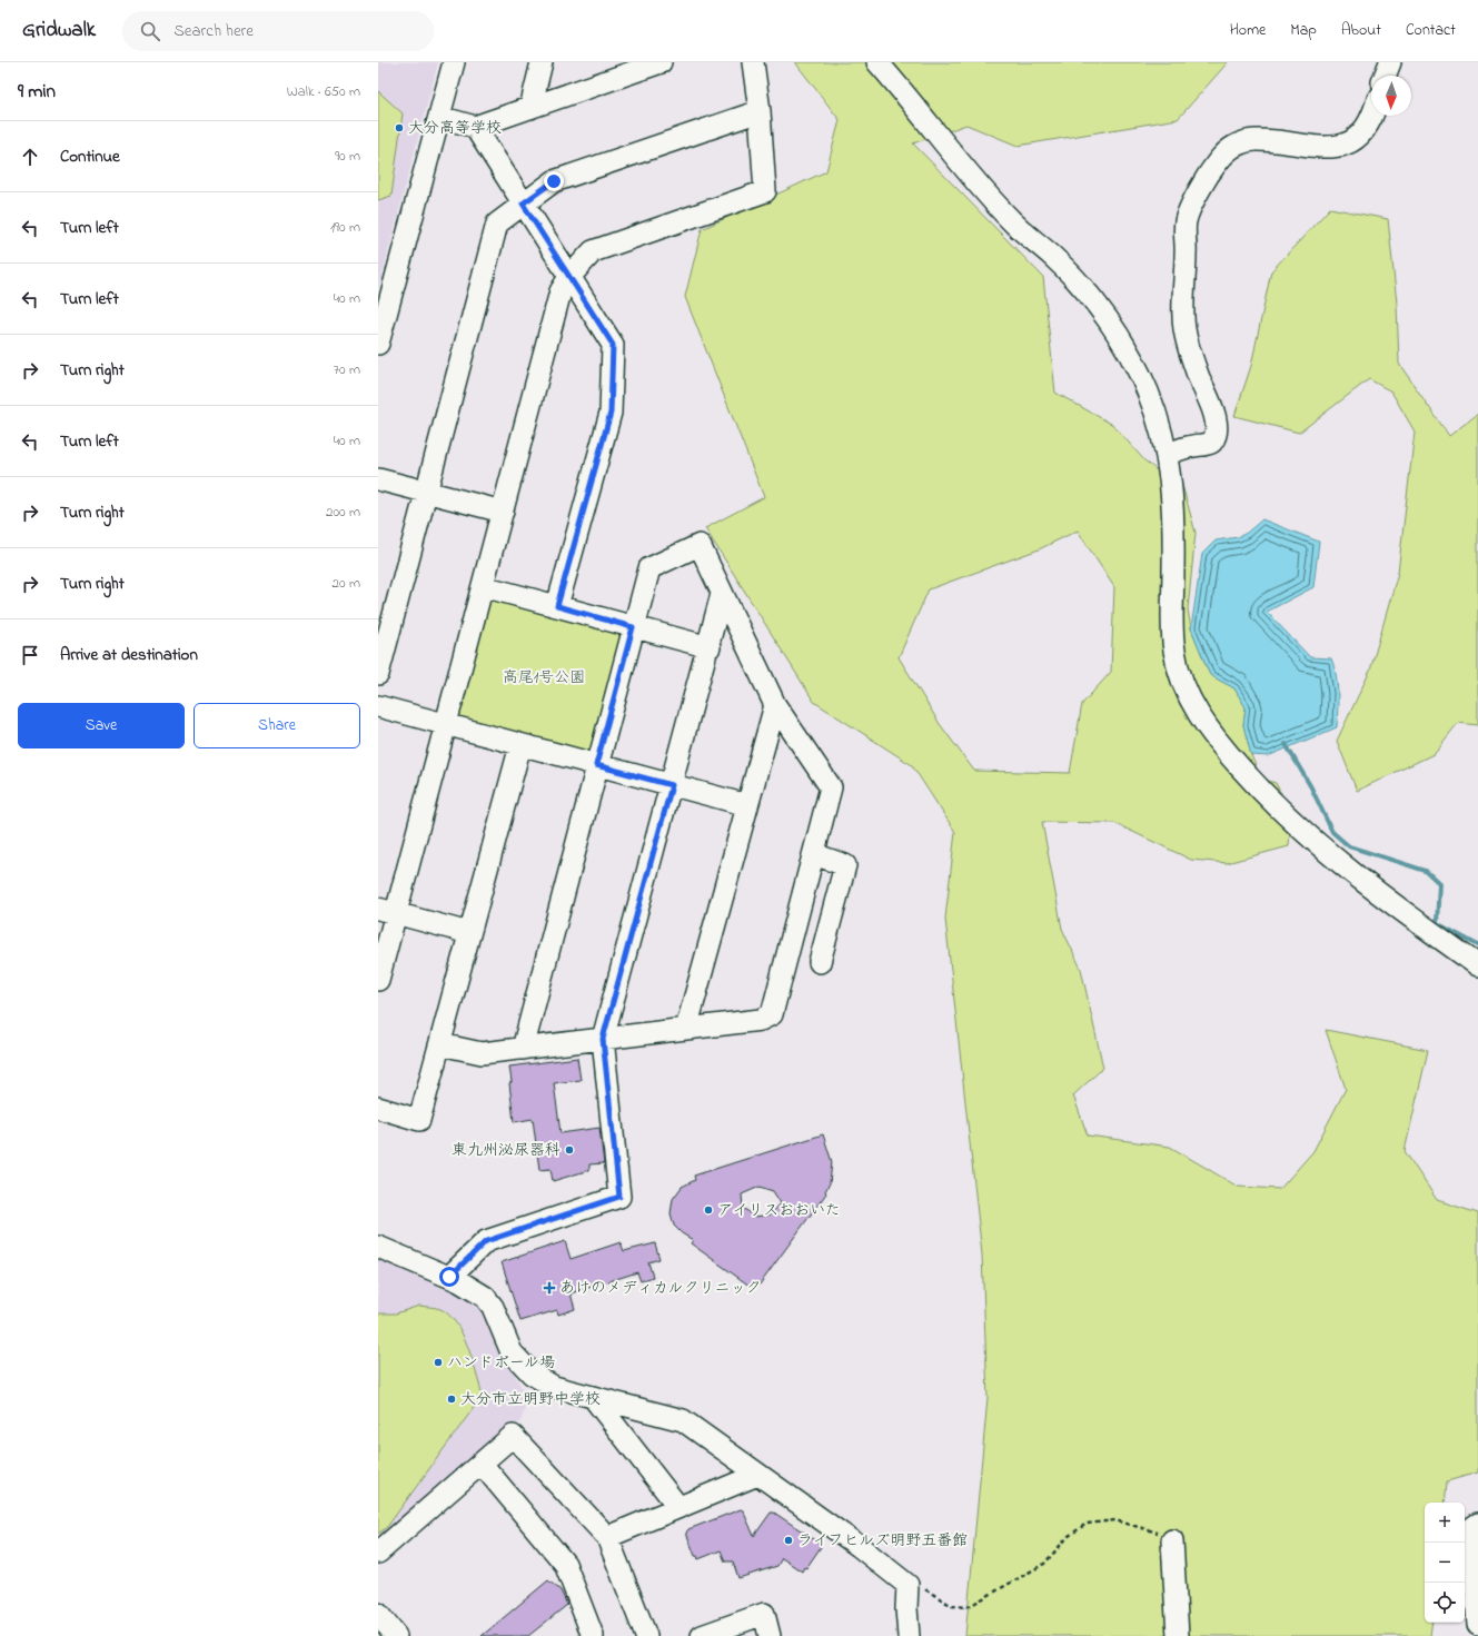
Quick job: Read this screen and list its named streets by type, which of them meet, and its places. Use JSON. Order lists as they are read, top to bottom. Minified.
{"parks":["高尾1号公園"],"places":{"other":["大分高等学校","東九州泌尿器科","アイリスおおいた","ハンドボール場","大分市立明野中学校","ライフヒルズ明野五番館"],"health":["あけのメディカルクリニック"]},"north":"bottom","page":{"header":"Gridwalk","search":"Search here","nav":["Home","Map","About","Contact"],"heading":["9 min","Walk · 650 m"],"list":[["Continue","90 m"],["Turn left","190 m"],["Turn left","40 m"],["Turn right","70 m"],["Turn left","40 m"],["Turn right","200 m"],["Turn right","20 m"],"Arrive at destination"],"buttons":["Save","Share"],"map_buttons":["+","−"]}}
